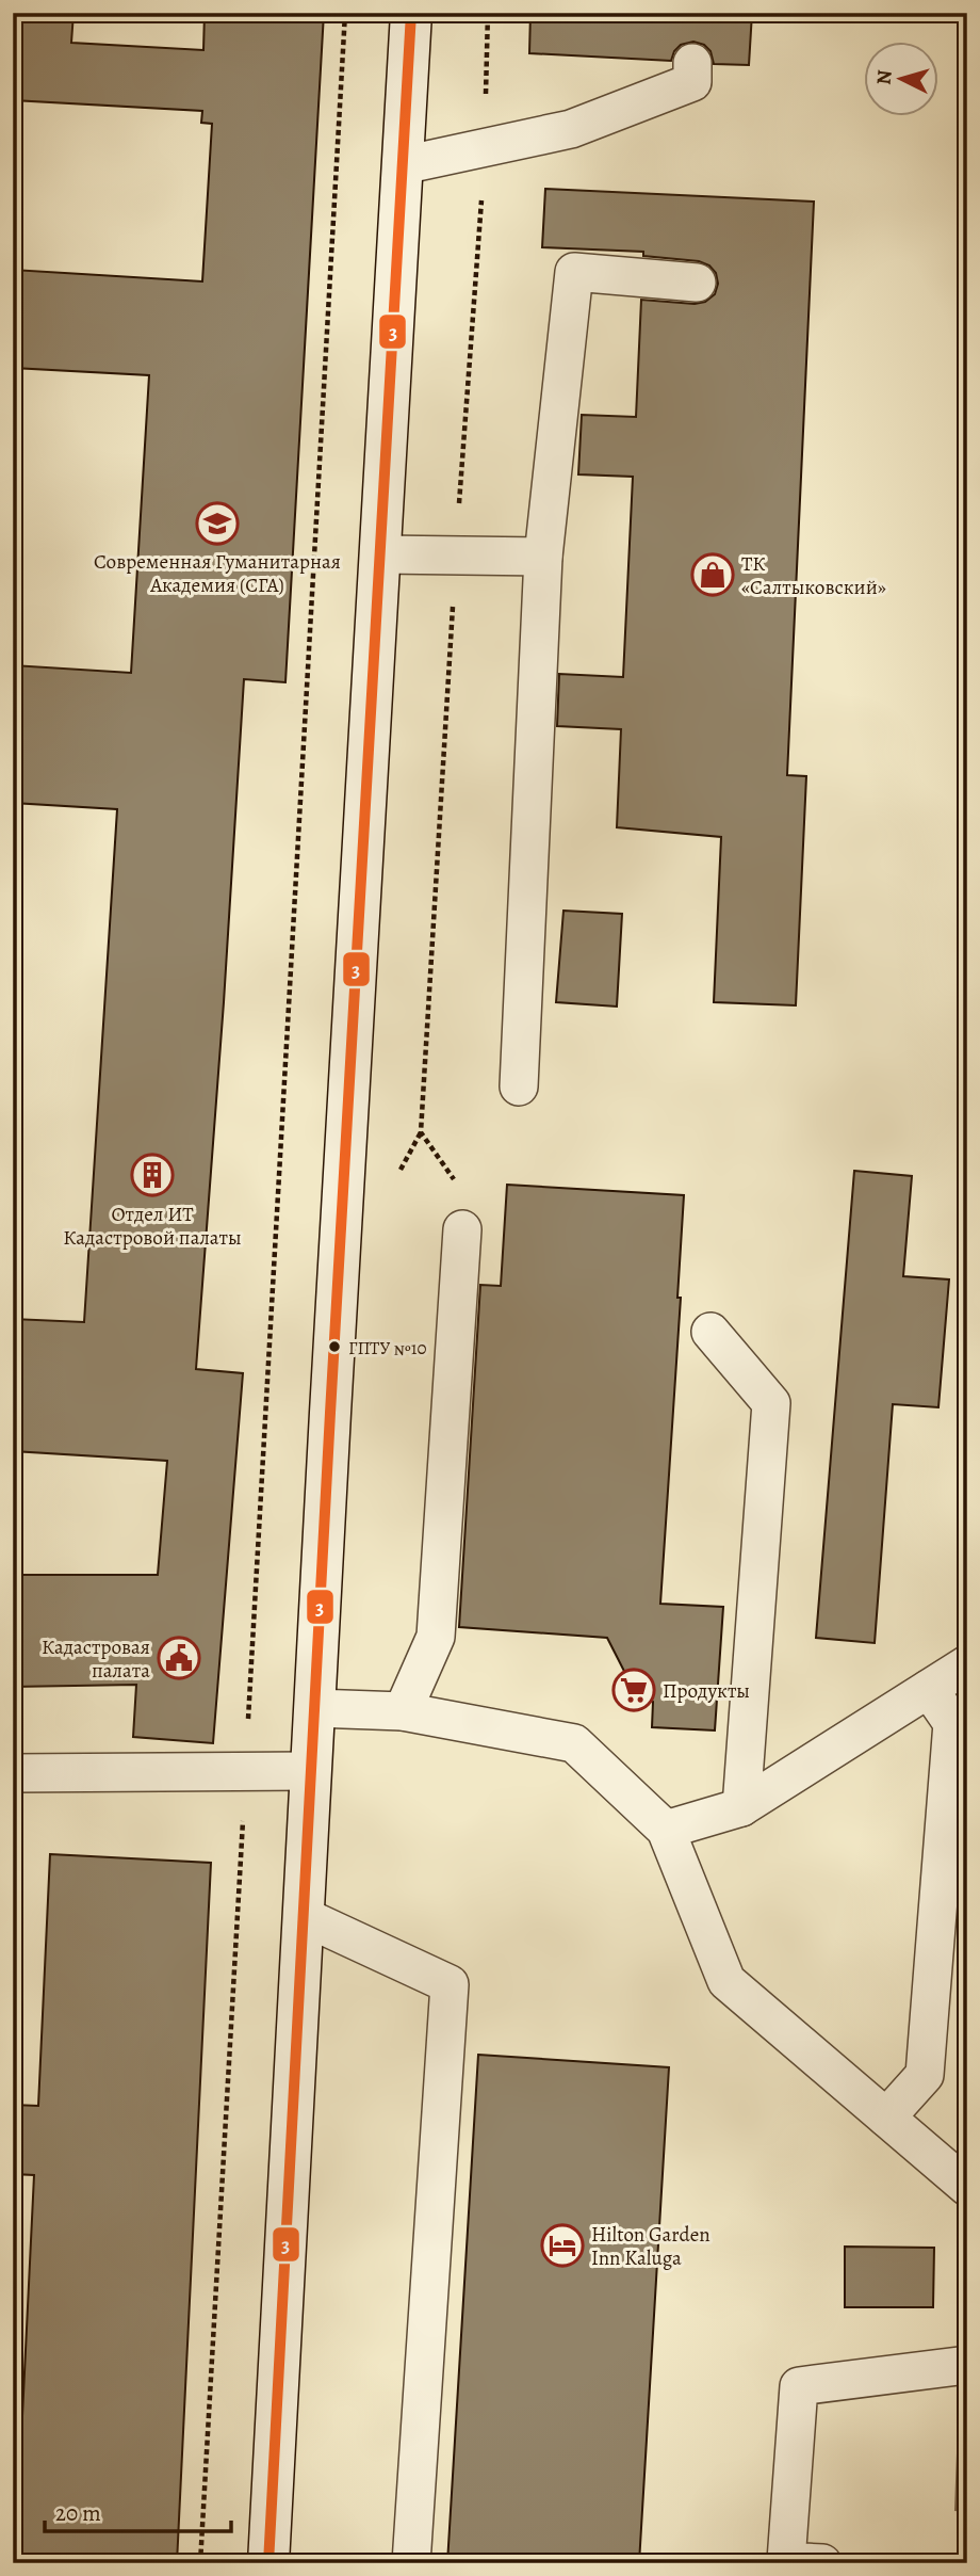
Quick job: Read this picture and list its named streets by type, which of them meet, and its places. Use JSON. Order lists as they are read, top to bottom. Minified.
{"places":{"school or university":["Современная Гуманитарная Академия (СГА)"],"shop":["ТК «Салтыковский»"],"building":["Отдел ИТ Кадастровой палаты"],"other":["ГПТУ №10"],"public building":["Кадастровая палата"],"supermarket":["Продукты"],"hotel":["Hilton Garden Inn Kaluga"]},"lines":["transit line 3"],"scale_bar":"20 m","north":"left"}
